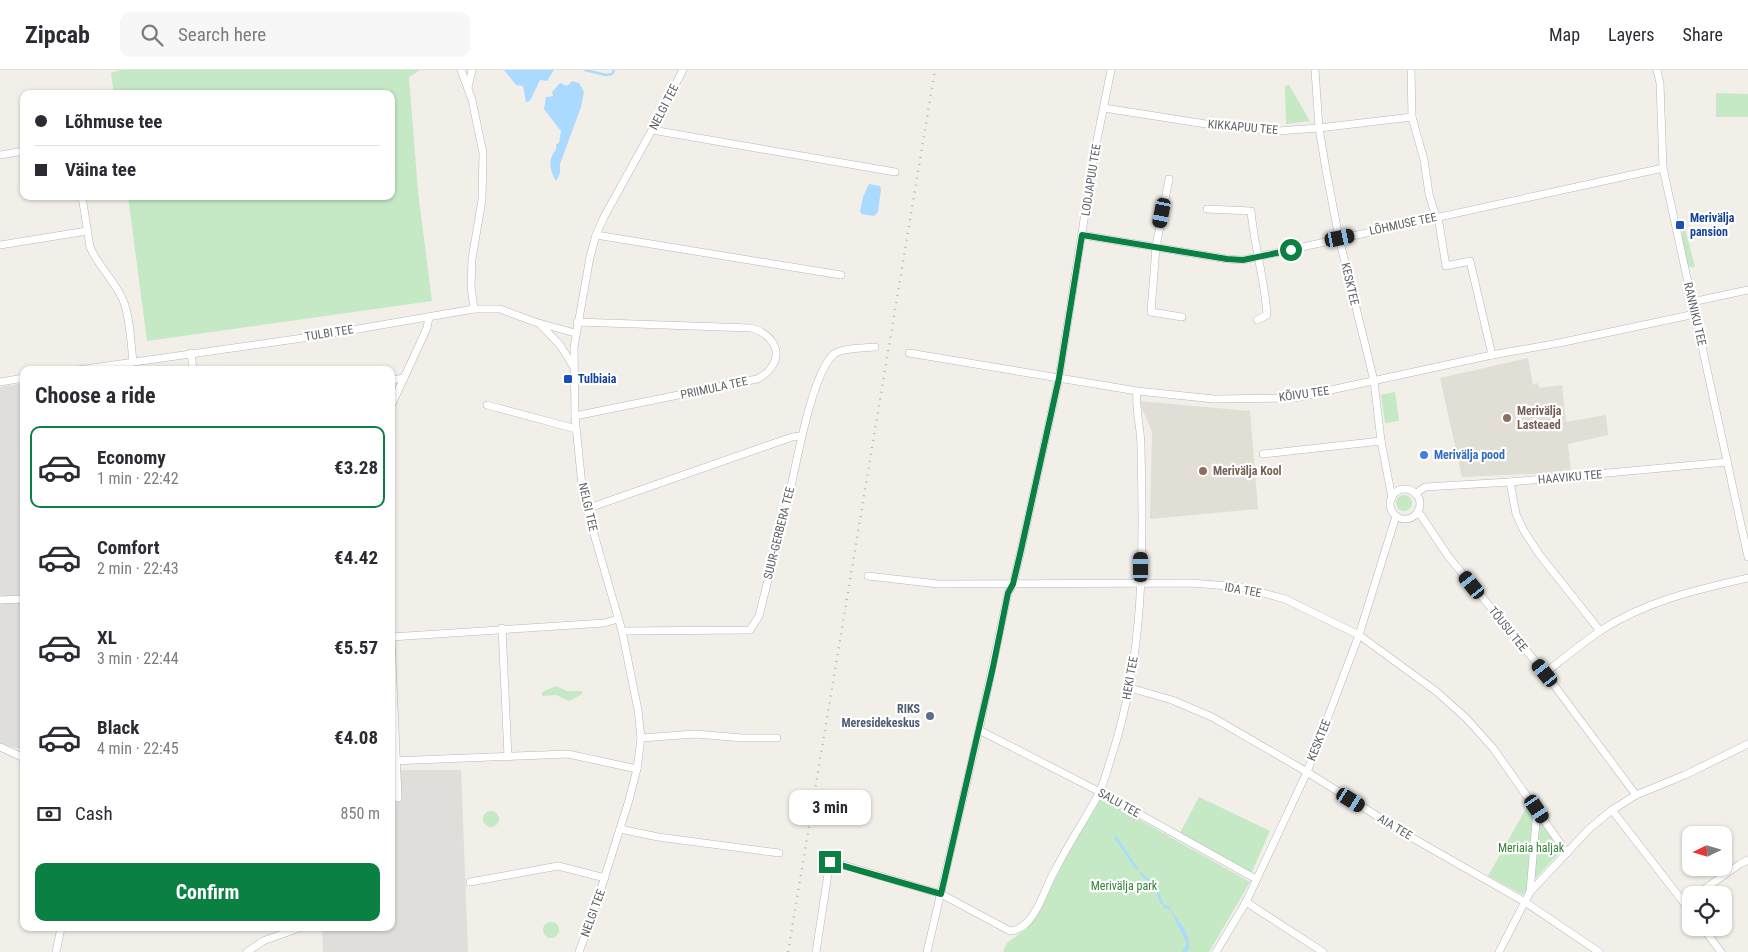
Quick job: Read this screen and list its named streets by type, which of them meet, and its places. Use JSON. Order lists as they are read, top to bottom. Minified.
{"streets":{"street":["NELGI TEE","KIKKAPUU TEE","LODJAPUU TEE","LÕHMUSE TEE","KESKTEE","RANNIKU TEE","TULBI TEE","PRIIMULA TEE","KÕIVU TEE","HAAVIKU TEE","SUUR-GERBERA TEE","IDA TEE","TÕUSU TEE","HEKI TEE","SALU TEE","AIA TEE"]},"crossings":[["NELGI TEE","TULBI TEE"],["NELGI TEE","PRIIMULA TEE"],["NELGI TEE","SUUR-GERBERA TEE"],["KIKKAPUU TEE","LODJAPUU TEE"],["KIKKAPUU TEE","KESKTEE"],["LODJAPUU TEE","LÕHMUSE TEE"],["LODJAPUU TEE","KÕIVU TEE"],["LODJAPUU TEE","IDA TEE"],["LODJAPUU TEE","HEKI TEE"],["LODJAPUU TEE","SALU TEE"],["LÕHMUSE TEE","KESKTEE"],["LÕHMUSE TEE","RANNIKU TEE"],["KESKTEE","KÕIVU TEE"],["KESKTEE","HAAVIKU TEE"],["KESKTEE","IDA TEE"],["KESKTEE","TÕUSU TEE"],["KESKTEE","SALU TEE"],["KESKTEE","AIA TEE"],["RANNIKU TEE","KÕIVU TEE"],["RANNIKU TEE","HAAVIKU TEE"],["KÕIVU TEE","HEKI TEE"],["HAAVIKU TEE","TÕUSU TEE"],["IDA TEE","HEKI TEE"],["HEKI TEE","SALU TEE"],["HEKI TEE","AIA TEE"]],"parks":["Meriaia haljak","Merivälja park"],"places":{"transit":["Merivälja pansion","Tulbiaia"],"other":["Merivälja Lasteaed","Merivälja pood","Merivälja Kool","RIKS Meresidekeskus"]},"north":"left","page":{"header":"Zipcab","search":"Search here","nav":["Map","Layers","Share"],"banner":["Lõhmuse tee","Väina tee"],"heading":"Choose a ride","list":[{"name":"Economy","note":"1 min · 22:42","value":"€3.28"},{"name":"Comfort","note":"2 min · 22:43","value":"€4.42"},{"name":"XL","note":"3 min · 22:44","value":"€5.57"},{"name":"Black","note":"4 min · 22:45","value":"€4.08"}],"pay":["Cash","850 m"],"bubble":"3 min","buttons":"Confirm"}}
